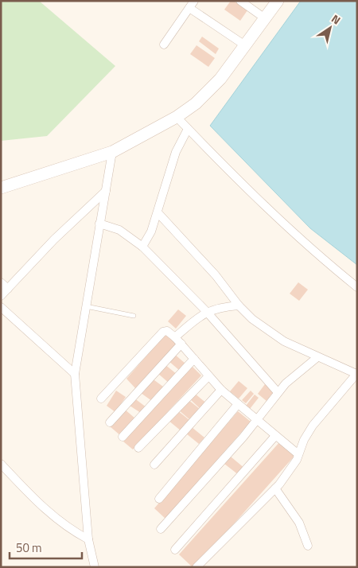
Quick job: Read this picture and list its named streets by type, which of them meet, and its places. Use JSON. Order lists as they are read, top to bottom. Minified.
{"scale_bar":"50 m","north":"top right"}
